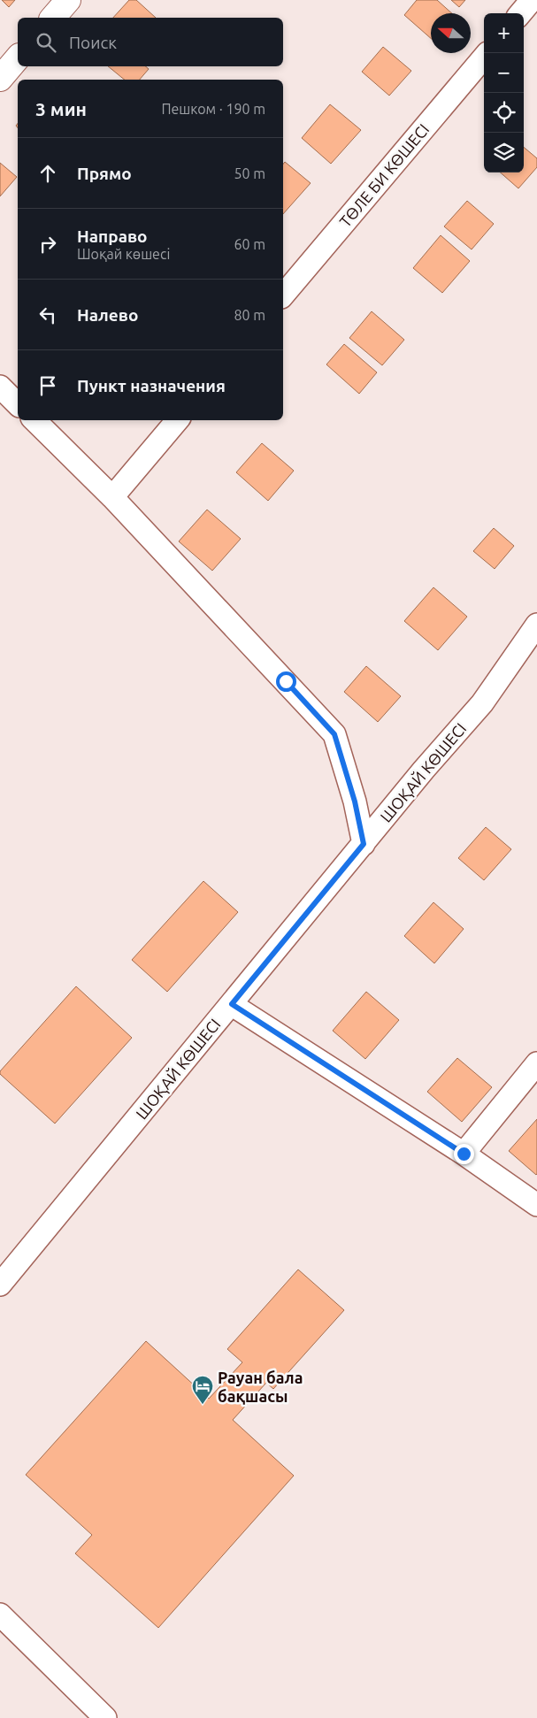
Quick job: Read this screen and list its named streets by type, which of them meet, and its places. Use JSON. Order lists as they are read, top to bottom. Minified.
{"streets":{"street":["ТӨЛЕ БИ КӨШЕСІ","ШОҚАЙ КӨШЕСІ"]},"places":{"hotel":["Рауан бала бақшасы"]},"north":"left","page":{"map_buttons":["+","−"],"search":"Поиск","heading":["3 мин","Пешком · 190 m"],"list":[["Прямо","50 m"],["Направо","Шоқай көшесі","60 m"],["Налево","80 m"],"Пункт назначения"]}}
